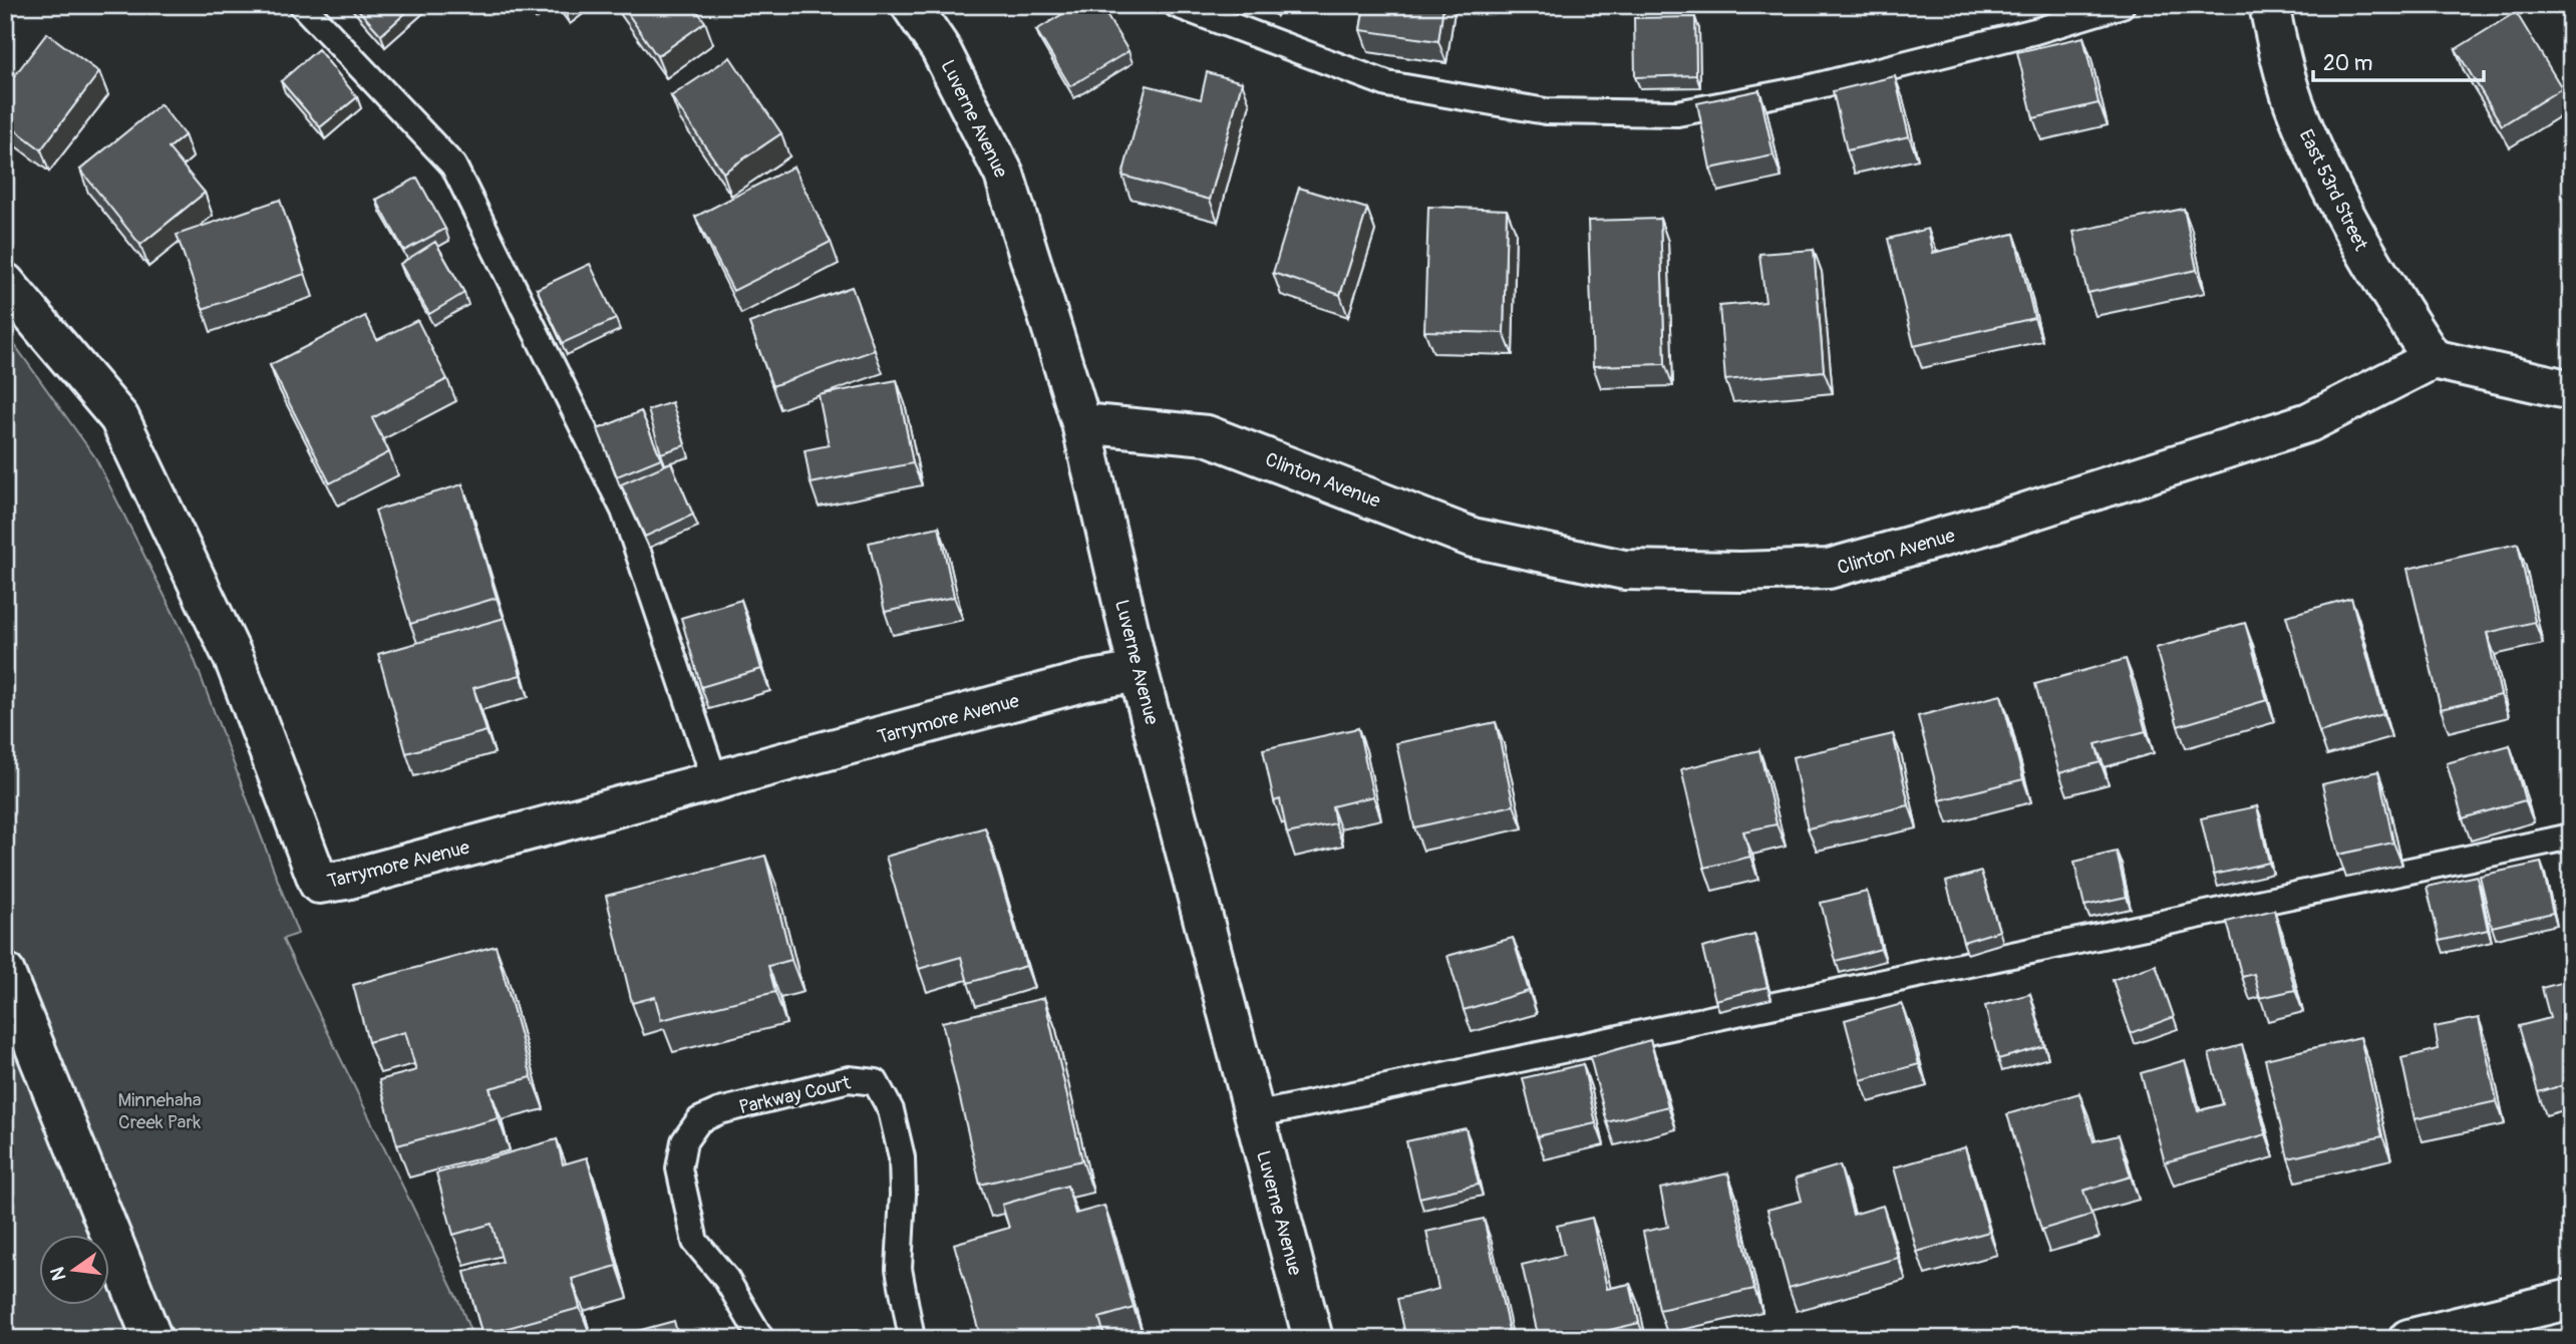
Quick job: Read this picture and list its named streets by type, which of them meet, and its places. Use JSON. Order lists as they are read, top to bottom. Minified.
{"streets":{"street":["Luverne Avenue","East 53rd Street","Clinton Avenue","Tarrymore Avenue"],"lane":["Parkway Court"]},"crossings":[["Luverne Avenue","Clinton Avenue"],["Luverne Avenue","Tarrymore Avenue"],["East 53rd Street","Clinton Avenue"]],"parks":["Minnehaha Creek Park"],"scale_bar":"20 m","north":"left"}
